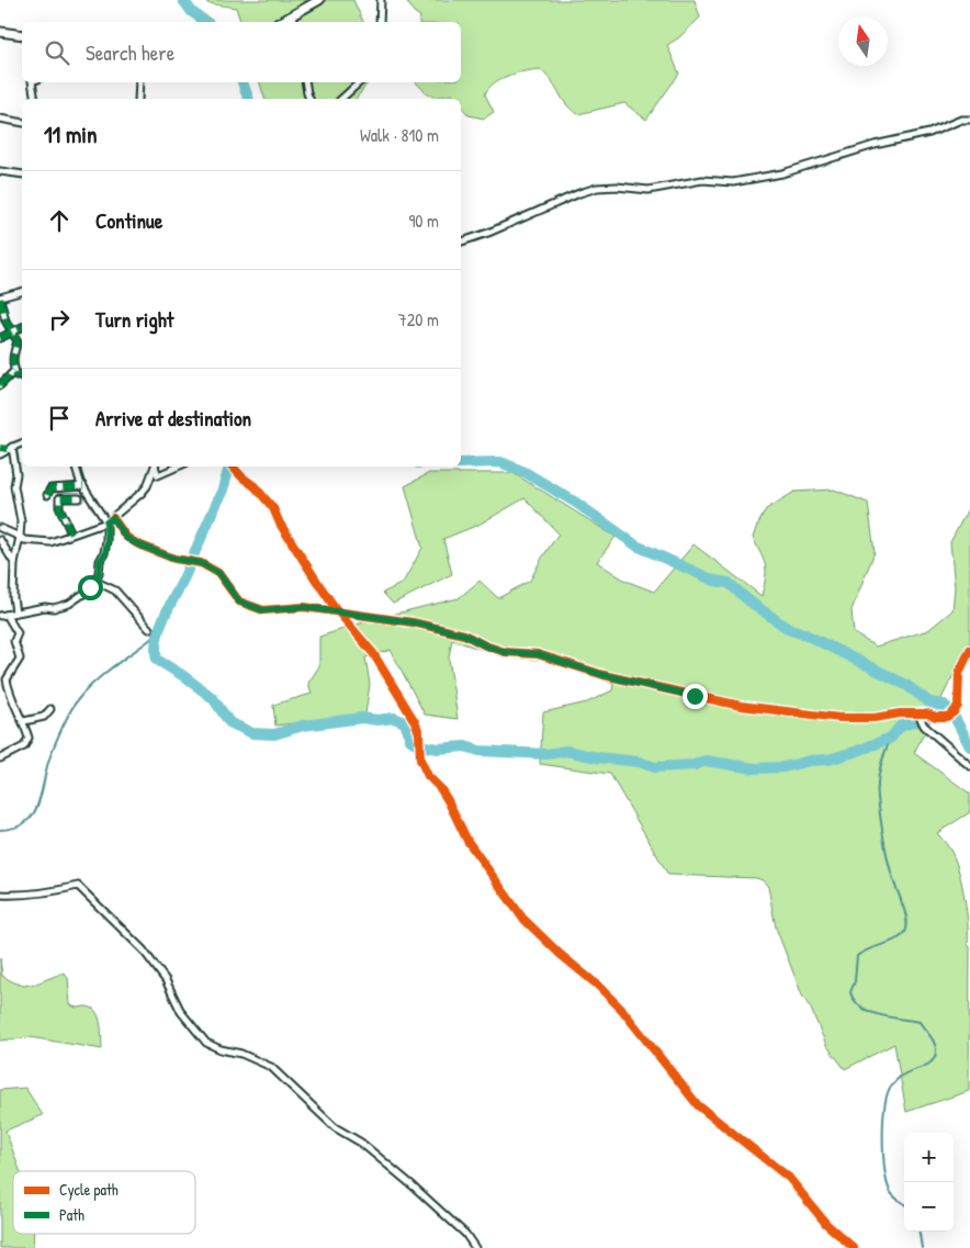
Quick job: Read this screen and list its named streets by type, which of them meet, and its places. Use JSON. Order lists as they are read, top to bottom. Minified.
{"legend":["Cycle path","Path"],"north":"top","page":{"search":"Search here","heading":["11 min","Walk · 810 m"],"list":[["Continue","90 m"],["Turn right","720 m"],"Arrive at destination"],"map_buttons":["+","−"]}}
